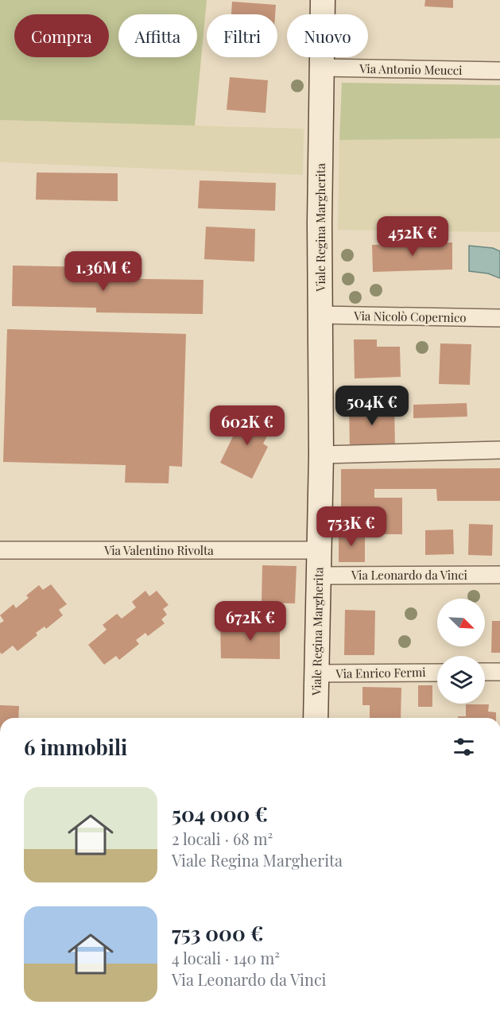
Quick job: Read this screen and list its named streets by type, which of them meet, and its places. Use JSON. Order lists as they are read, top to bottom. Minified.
{"streets":{"street":["Via Antonio Meucci","Viale Regina Margherita","Via Nicolò Copernico","Via Valentino Rivolta","Via Leonardo da Vinci","Via Enrico Fermi"]},"crossings":[["Via Antonio Meucci","Viale Regina Margherita"],["Viale Regina Margherita","Via Nicolò Copernico"],["Viale Regina Margherita","Via Valentino Rivolta"],["Viale Regina Margherita","Via Leonardo da Vinci"],["Viale Regina Margherita","Via Enrico Fermi"]],"north":"bottom right","page":{"chip":["Compra","Affitta","Filtri","Nuovo"],"price":["452K €","1.36M €","504K €","602K €","753K €","672K €"],"heading":"6 immobili","list":[{"name":"504 000 €","note":"2 locali · 68 m² · Viale Regina Margherita"},{"name":"753 000 €","note":"4 locali · 140 m² · Via Leonardo da Vinci"}]}}
